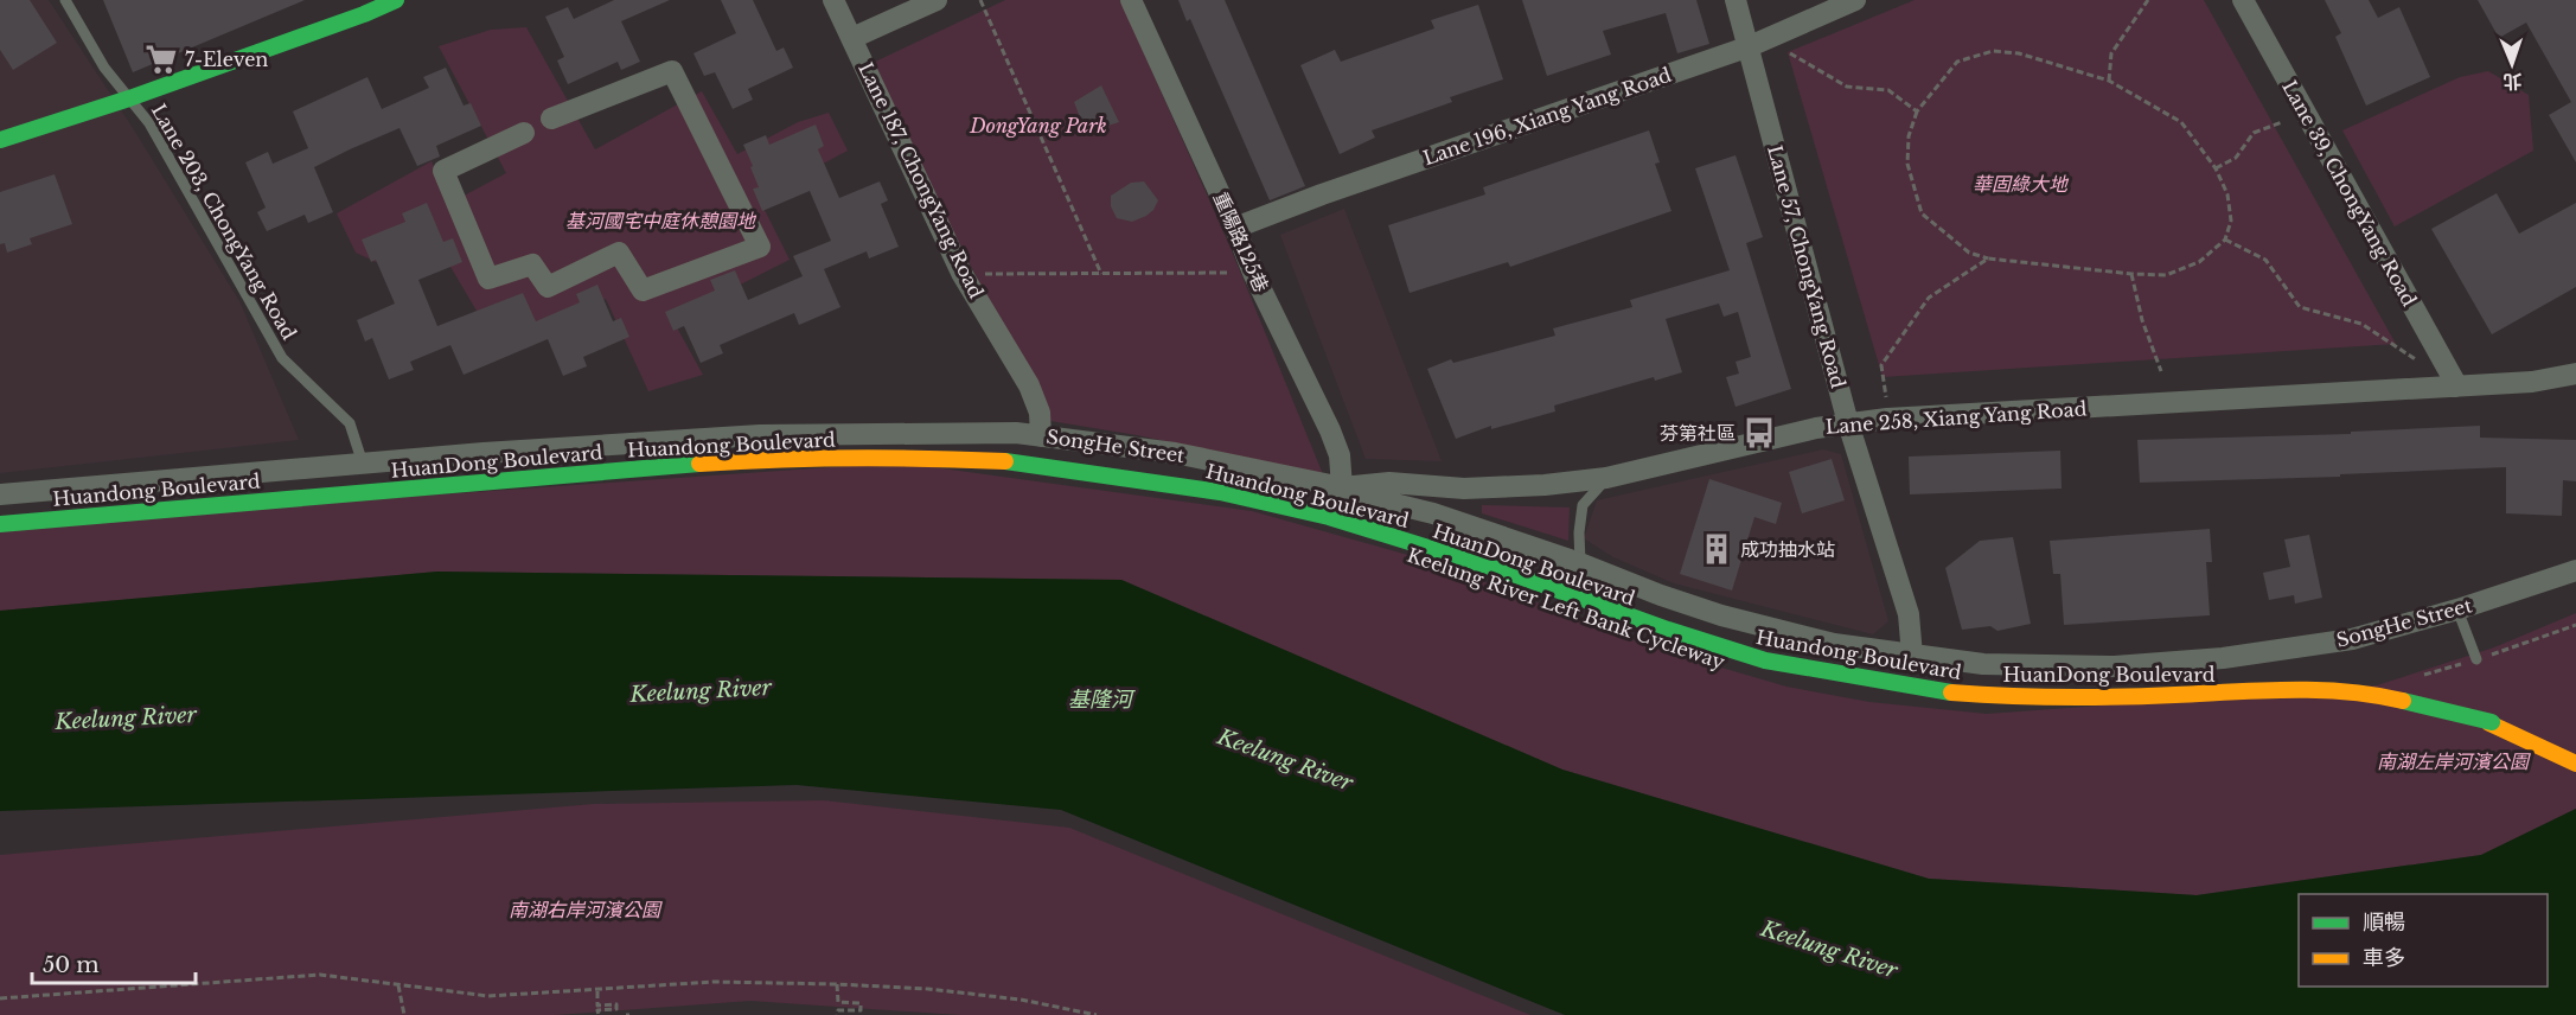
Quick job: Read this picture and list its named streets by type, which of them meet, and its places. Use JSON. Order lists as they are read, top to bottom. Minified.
{"streets":{"main road":["Huandong Boulevard"],"street":["Lane 196, Xiang Yang Road","Lane 187, ChongYang Road","Lane 39, ChongYang Road","重陽路125巷","Lane 57, ChongYang Road","Lane 258, Xiang Yang Road","SongHe Street"],"lane":["Lane 203, ChongYang Road"]},"crossings":[["Lane 196, Xiang Yang Road","重陽路125巷"],["Lane 196, Xiang Yang Road","Lane 57, ChongYang Road"],["Lane 187, ChongYang Road","SongHe Street"],["Lane 39, ChongYang Road","Lane 258, Xiang Yang Road"],["Lane 203, ChongYang Road","SongHe Street"],["重陽路125巷","Lane 258, Xiang Yang Road"],["重陽路125巷","SongHe Street"],["Lane 57, ChongYang Road","Lane 258, Xiang Yang Road"],["Lane 57, ChongYang Road","SongHe Street"],["Lane 258, Xiang Yang Road","SongHe Street"]],"water":["Keelung River","基隆河"],"parks":["DongYang Park","華固綠大地","基河國宅中庭休憩園地","南湖左岸河濱公園","南湖右岸河濱公園"],"places":{"supermarket":["7-Eleven"],"bus stop":["芬第社區"],"building":["成功抽水站"]},"legend":["順暢","車多"],"scale_bar":"50 m","north":"bottom"}
